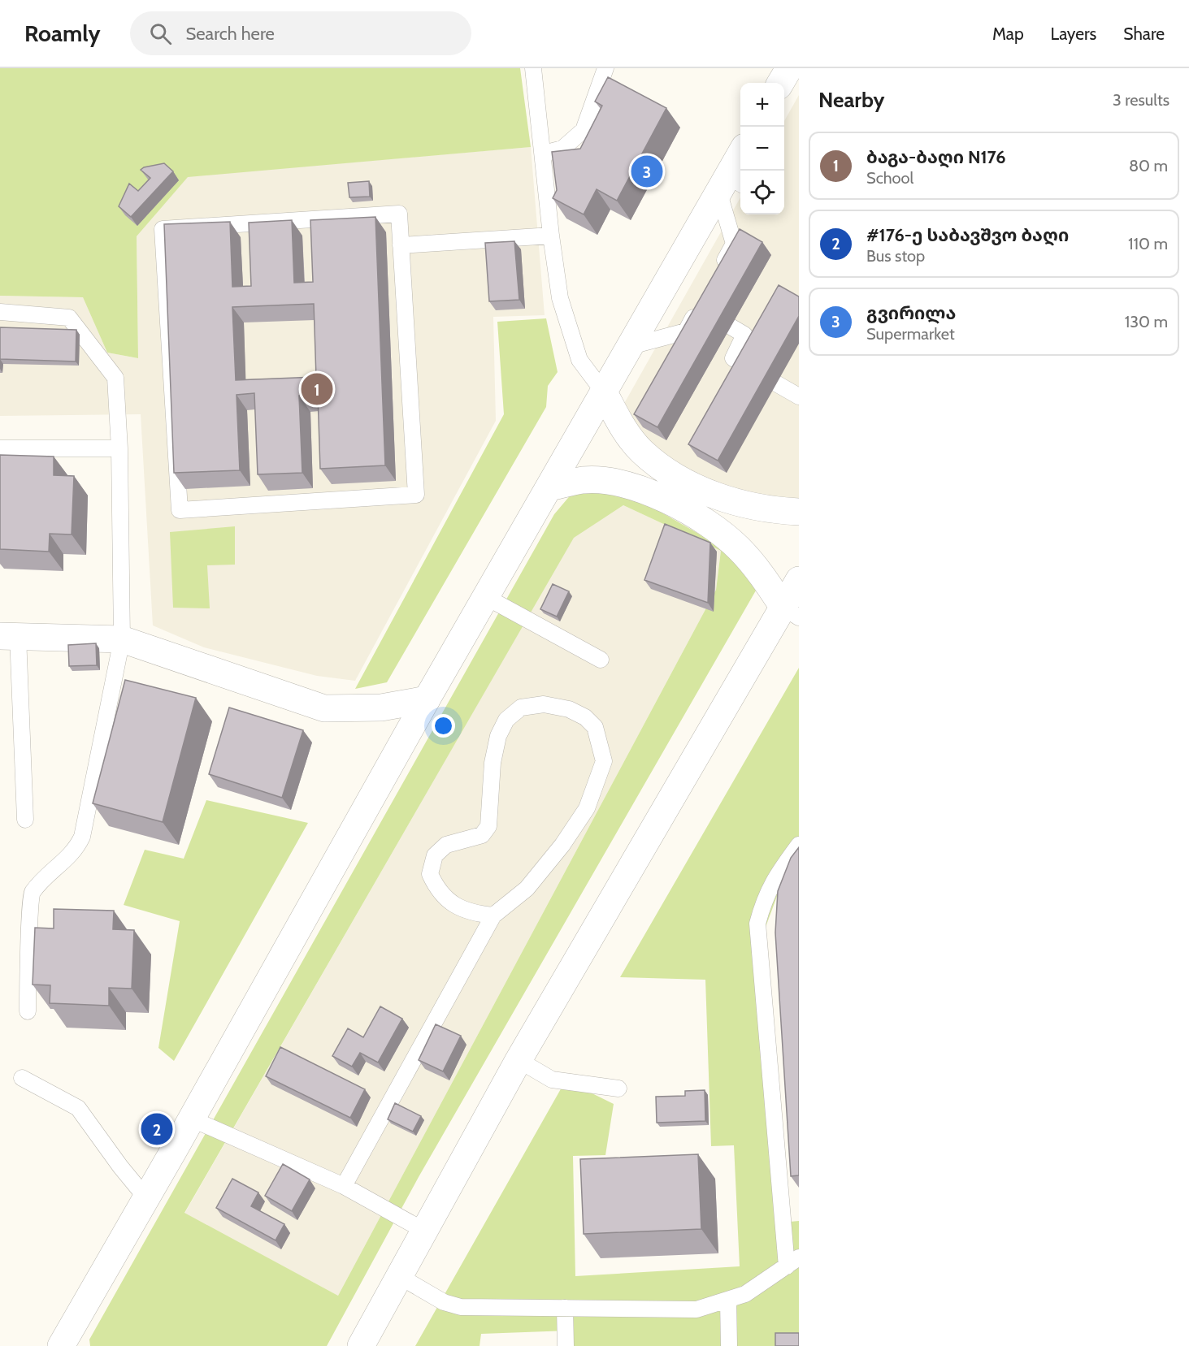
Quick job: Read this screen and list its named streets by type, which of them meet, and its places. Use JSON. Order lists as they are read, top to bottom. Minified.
{"page":{"header":"Roamly","search":"Search here","nav":["Map","Layers","Share"],"heading":["Nearby","3 results"],"map_buttons":["+","−"],"list":[{"mark":"1","name":"ბაგა-ბაღი N176","note":"School","value":"80 m"},{"mark":"2","name":"#176-ე საბავშვო ბაღი","note":"Bus stop","value":"110 m"},{"mark":"3","name":"გვირილა","note":"Supermarket","value":"130 m"}],"pins":["3","1","2"]}}
